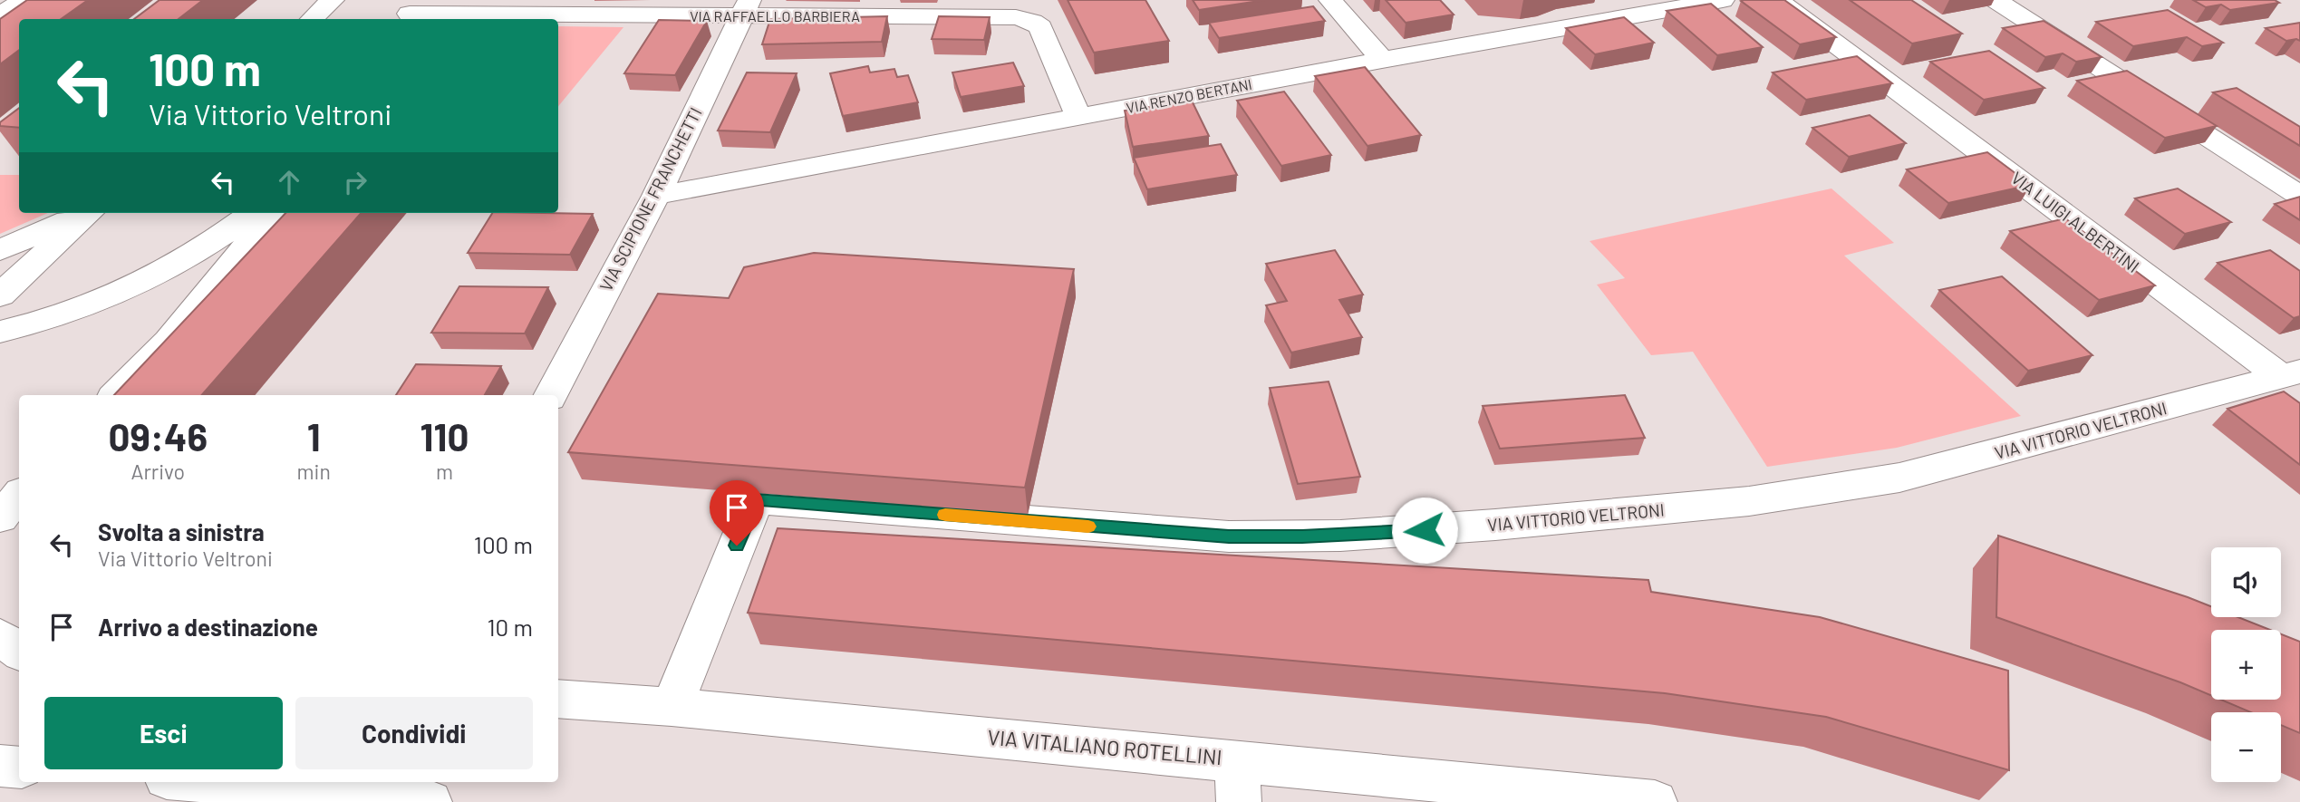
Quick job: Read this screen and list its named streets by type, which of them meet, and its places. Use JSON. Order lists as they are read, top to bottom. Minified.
{"streets":{"street":["VIA RAFFAELLO BARBIERA","VIA RENZO BERTANI","VIA SCIPIONE FRANCHETTI","VIA LUIGI ALBERTINI","VIA VITTORIO VELTRONI","VIA VITALIANO ROTELLINI"]},"crossings":[["VIA RAFFAELLO BARBIERA","VIA RENZO BERTANI"],["VIA RAFFAELLO BARBIERA","VIA SCIPIONE FRANCHETTI"],["VIA RENZO BERTANI","VIA SCIPIONE FRANCHETTI"],["VIA LUIGI ALBERTINI","VIA VITTORIO VELTRONI"],["VIA VITTORIO VELTRONI","VIA VITALIANO ROTELLINI"]],"page":{"turn":["100 m","Via Vittorio Veltroni"],"eta":["09:46","Arrivo","1","min","110","m"],"list":[{"name":"Svolta a sinistra","note":"Via Vittorio Veltroni","value":"100 m"},{"name":"Arrivo a destinazione","value":"10 m"}],"map_buttons":["+","−"],"buttons":["Esci","Condividi"]}}
